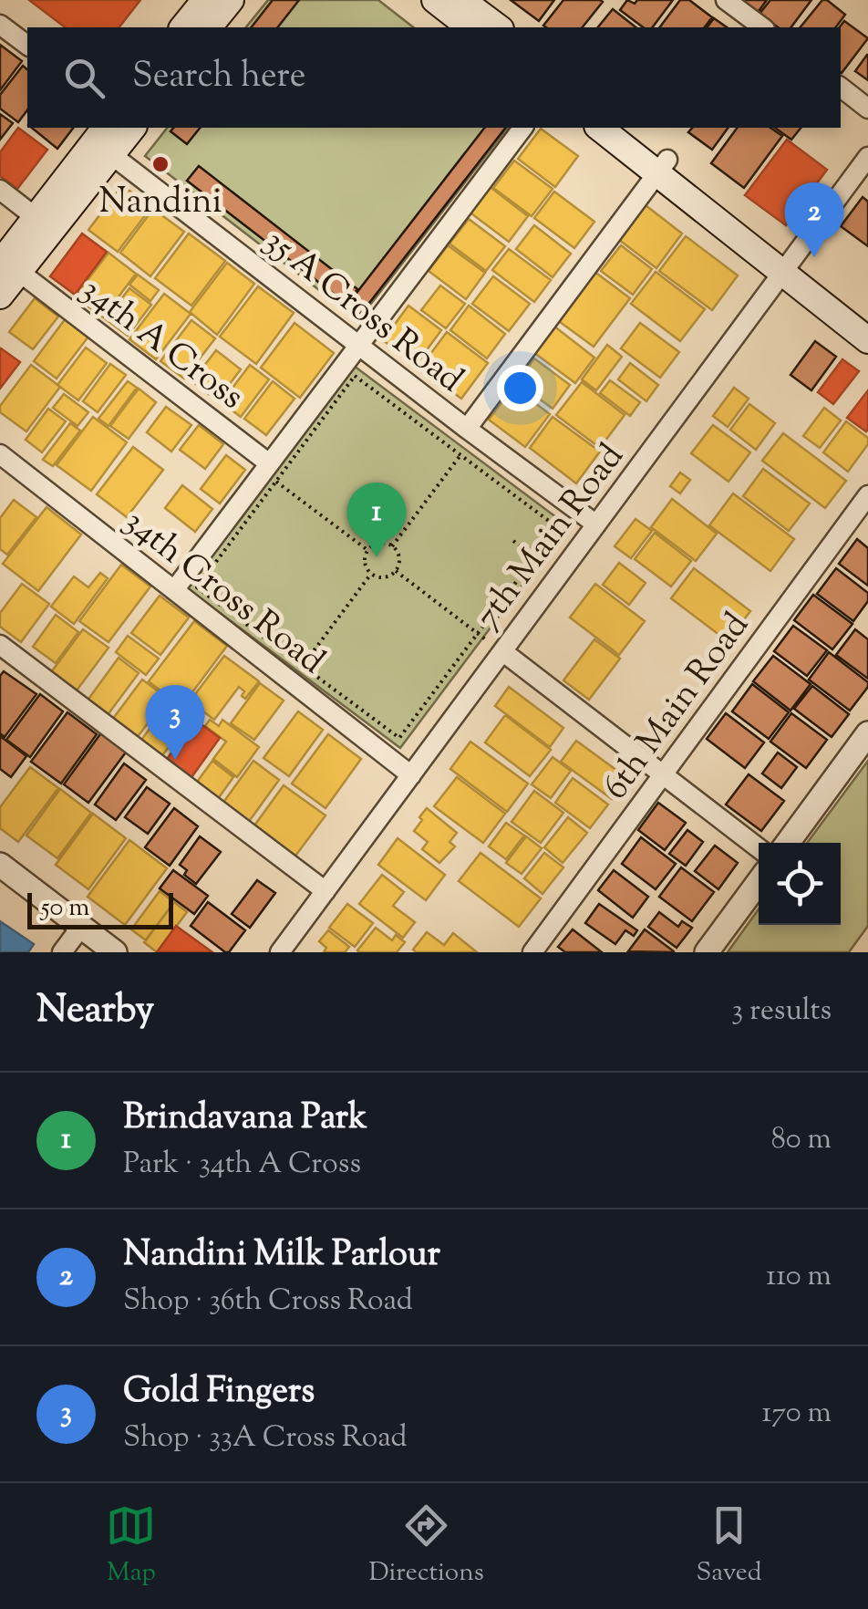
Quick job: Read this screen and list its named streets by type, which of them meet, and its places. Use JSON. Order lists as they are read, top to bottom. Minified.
{"streets":{"street":["35 A Cross Road","34th A Cross","7th Main Road","34th Cross Road","6th Main Road"]},"crossings":[["35 A Cross Road","7th Main Road"],["7th Main Road","34th Cross Road"]],"places":["Nandini"],"scale_bar":"50 m","page":{"search":"Search here","pins":["2","1","3"],"scale":"50 m","heading":["Nearby","3 results"],"list":[{"mark":"1","name":"Brindavana Park","note":"Park · 34th A Cross","value":"80 m"},{"mark":"2","name":"Nandini Milk Parlour","note":"Shop · 36th Cross Road","value":"110 m"},{"mark":"3","name":"Gold Fingers","note":"Shop · 33A Cross Road","value":"170 m"}],"nav":["Map","Directions","Saved"]}}
